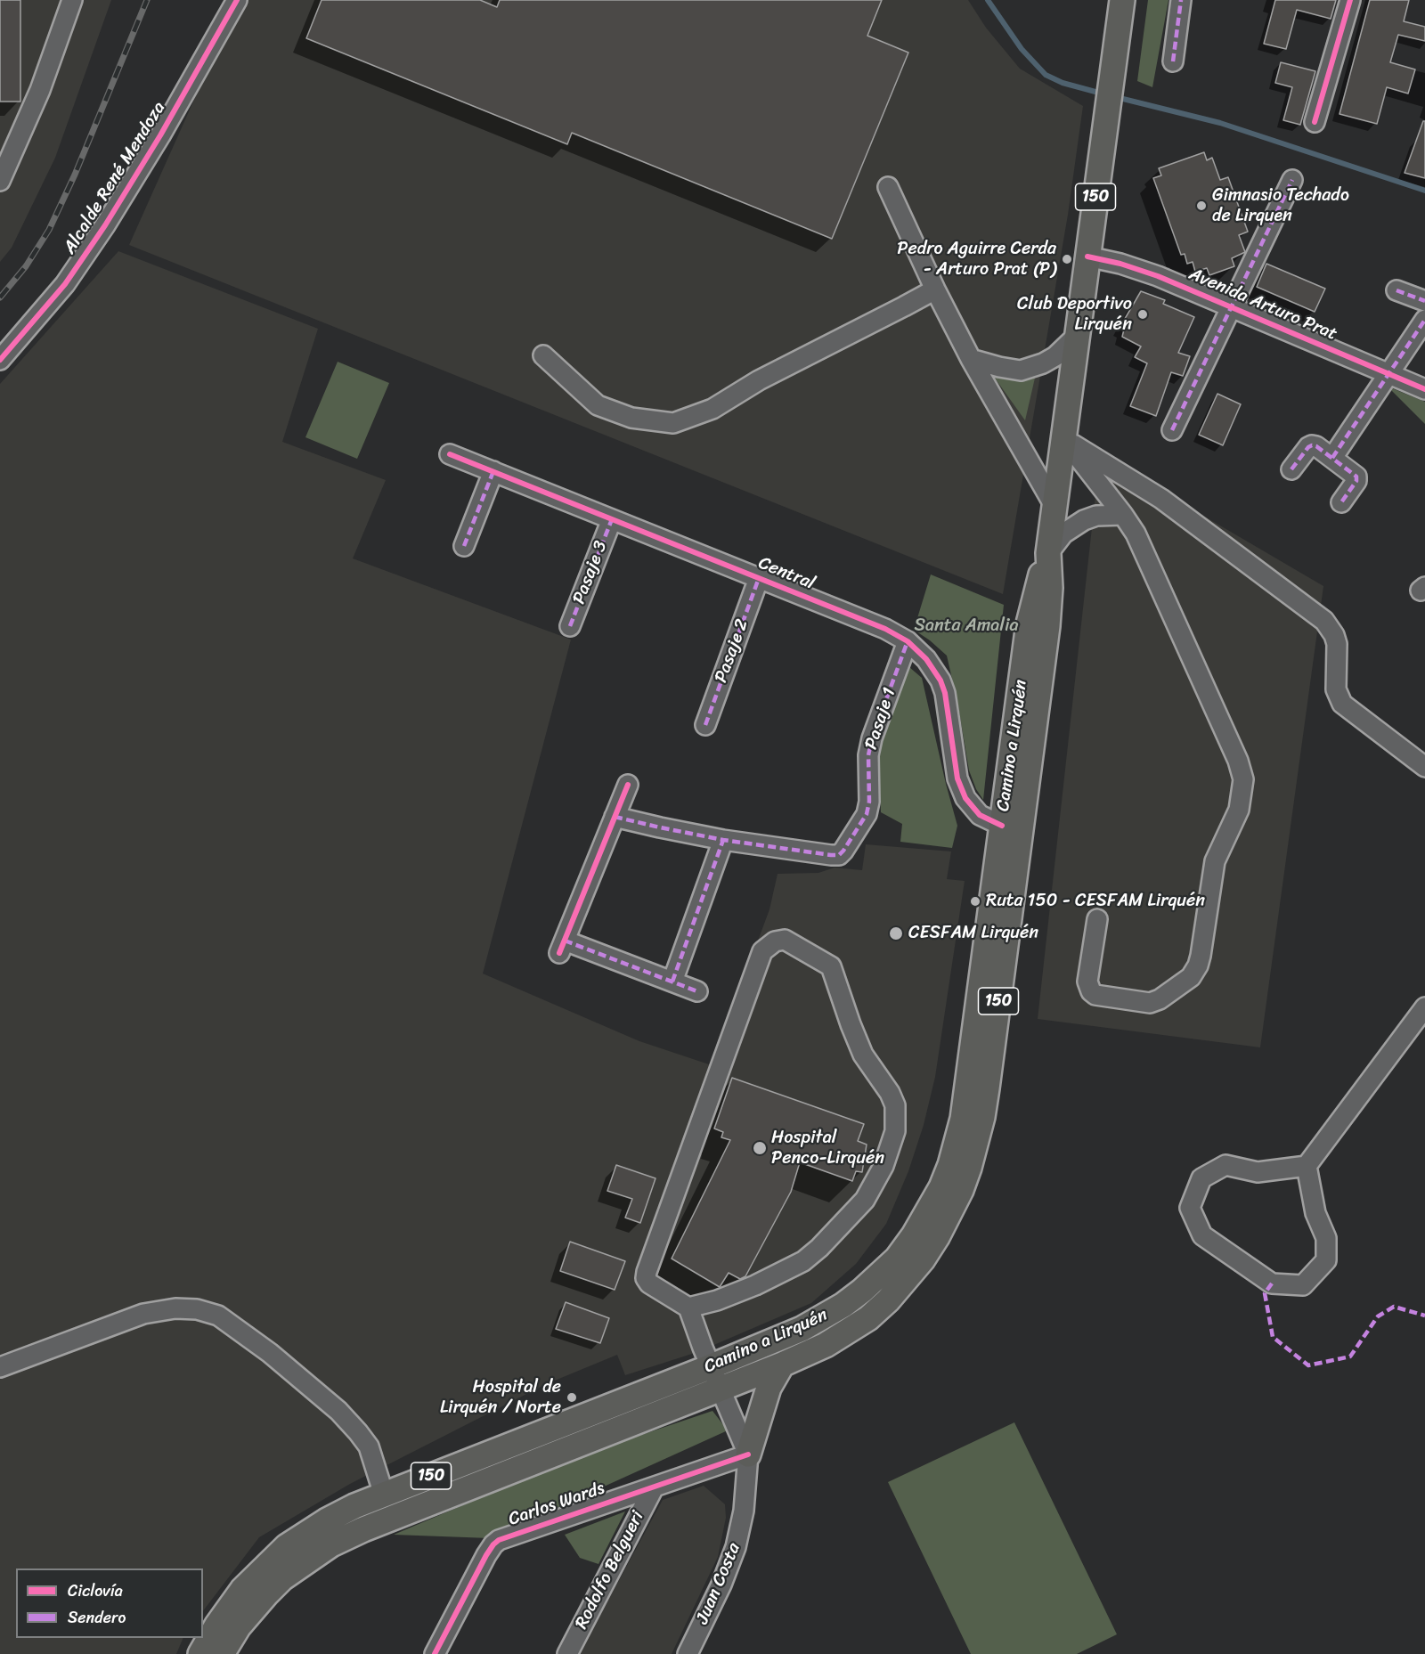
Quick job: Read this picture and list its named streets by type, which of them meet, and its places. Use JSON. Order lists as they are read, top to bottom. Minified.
{"streets":{"main road":["150","Camino a Lirquén"],"street":["Alcalde René Mendoza","Avenida Arturo Prat","Pasaje 3","Central","Pasaje 2","Pasaje 1","Carlos Wards","Rodolfo Belgueri","Juan Costa"]},"crossings":[["150","Avenida Arturo Prat"],["150","Camino a Lirquén"],["Avenida Arturo Prat","Camino a Lirquén"],["Pasaje 3","Central"],["Central","Pasaje 2"],["Central","Pasaje 1"],["Central","Camino a Lirquén"],["Camino a Lirquén","Juan Costa"],["Carlos Wards","Rodolfo Belgueri"],["Carlos Wards","Juan Costa"]],"parks":["Santa Amalia"],"places":["Gimnasio Techado de Lirquen","Pedro Aguirre Cerda - Arturo Prat (P)","Club Deportivo Lirquén","Ruta 150 - CESFAM Lirquén","CESFAM Lirquén","Hospital Penco-Lirquén","Hospital de Lirquén / Norte"],"legend":["Ciclovía","Sendero"]}
